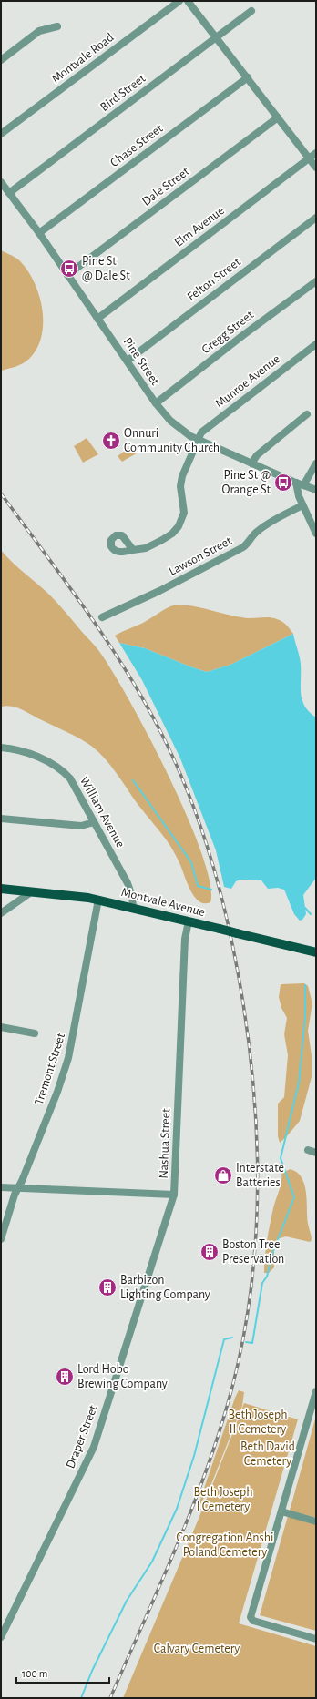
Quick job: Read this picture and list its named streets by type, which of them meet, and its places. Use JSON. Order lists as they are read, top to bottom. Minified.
{"streets":{"main road":["Montvale Avenue"],"street":["Montvale Road","Bird Street","Chase Street","Dale Street","Elm Avenue","Felton Street","Gregg Street","Pine Street","Munroe Avenue","Lawson Street","William Avenue","Tremont Street","Nashua Street","Draper Street"]},"crossings":[["Bird Street","Pine Street"],["Chase Street","Pine Street"],["Dale Street","Pine Street"],["Elm Avenue","Pine Street"],["Felton Street","Pine Street"],["Gregg Street","Pine Street"],["Pine Street","Munroe Avenue"],["William Avenue","Montvale Avenue"],["Montvale Avenue","Tremont Street"],["Montvale Avenue","Nashua Street"],["Tremont Street","Nashua Street"],["Nashua Street","Draper Street"]],"parks":["Beth Joseph II Cemetery","Beth David Cemetery","Beth Joseph I Cemetery","Congregation Anshi Poland Cemetery","Calvary Cemetery"],"places":{"bus stop":["Pine St @ Dale St","Pine St @ Orange St"],"church":["Onnuri Community Church"],"shop":["Interstate Batteries"],"building":["Boston Tree Preservation","Barbizon Lighting Company","Lord Hobo Brewing Company"]},"scale_bar":"100 m"}
